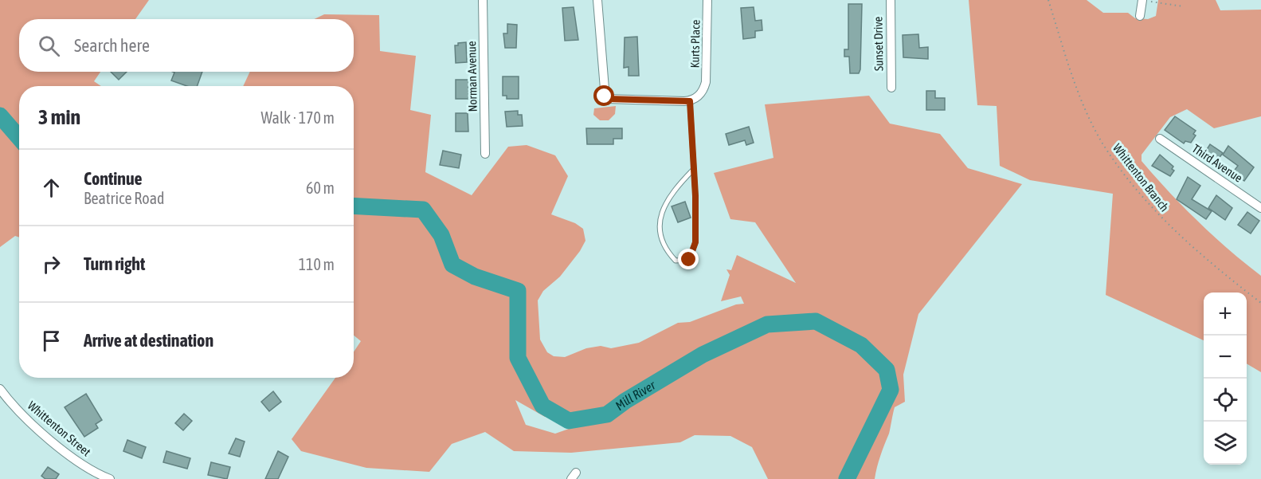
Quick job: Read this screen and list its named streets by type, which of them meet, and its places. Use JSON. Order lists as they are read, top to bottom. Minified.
{"streets":{"street":["Kurts Place","Sunset Drive","Norman Avenue","Third Avenue","Whittenton Street"],"path":["Whittenton Branch"]},"water":["Mill River"],"page":{"search":"Search here","heading":["3 min","Walk · 170 m"],"list":[["Continue","Beatrice Road","60 m"],["Turn right","110 m"],"Arrive at destination"],"map_buttons":["+","−"]}}
